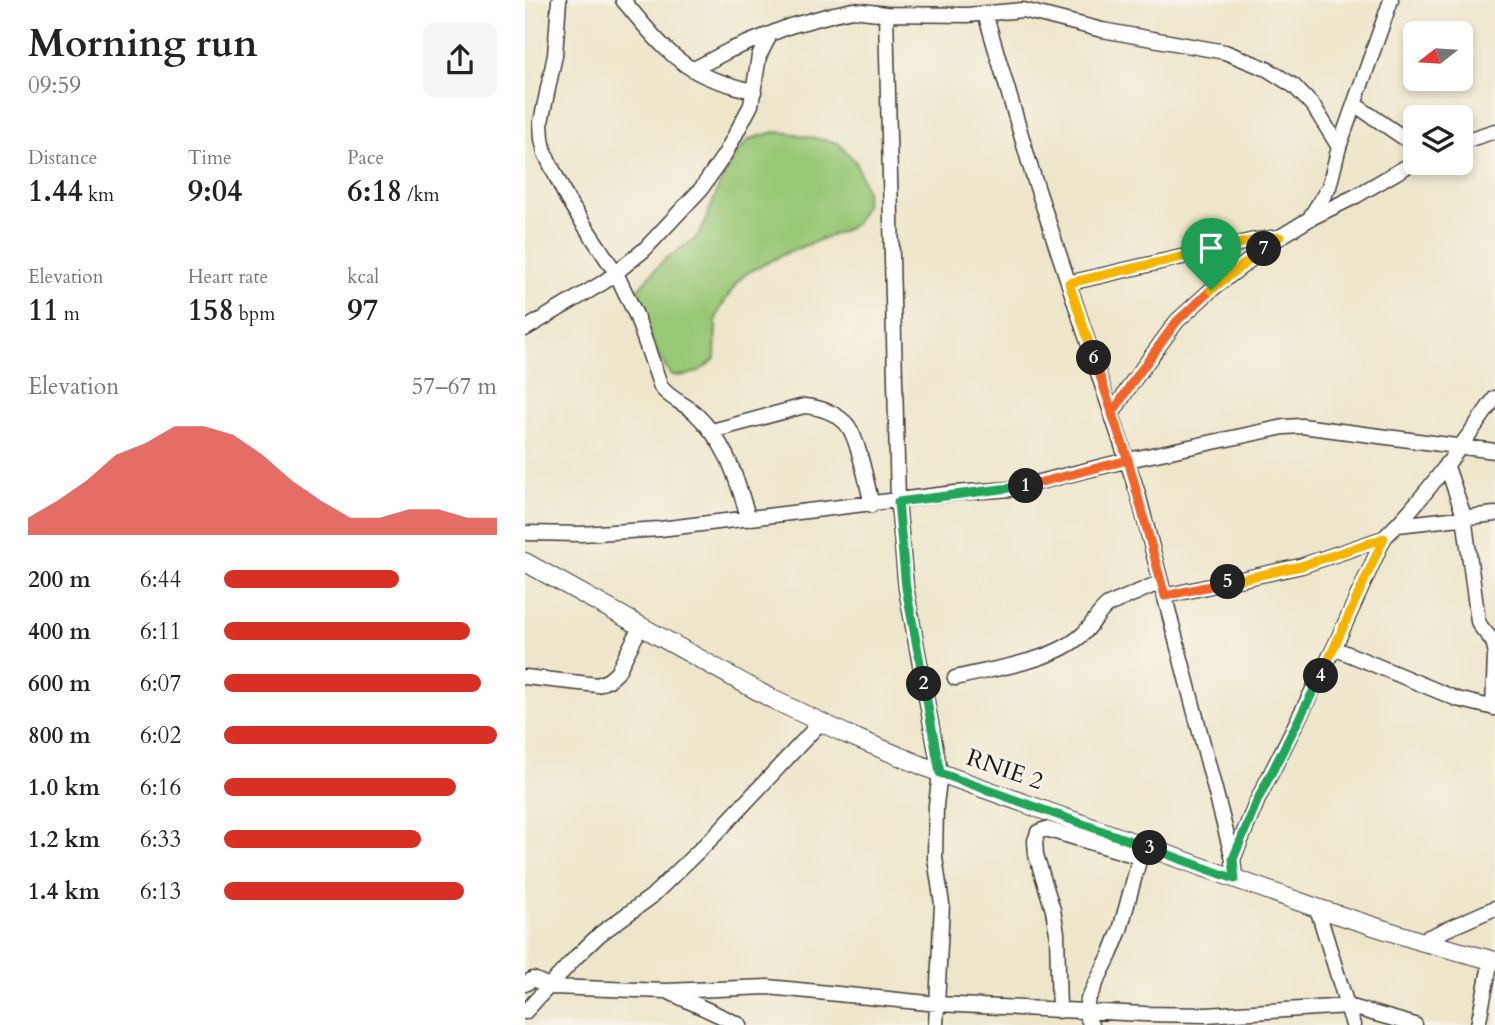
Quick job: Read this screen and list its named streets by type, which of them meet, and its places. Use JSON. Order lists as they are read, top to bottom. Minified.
{"streets":{"main road":["RNIE 2"]},"north":"left","page":{"heading":["Morning run","09:59"],"stats":[["Distance","1.44 km"],["Time","9:04"],["Pace","6:18 /km"],["Elevation","11 m"],["Heart rate","158 bpm"],["kcal","97"]],"pins":["7","6","1","5","4","2","3"],"chart":["Elevation","57–67 m"],"list":[{"name":"200 m","note":"6:44"},{"name":"400 m","note":"6:11"},{"name":"600 m","note":"6:07"},{"name":"800 m","note":"6:02"},{"name":"1.0 km","note":"6:16"},{"name":"1.2 km","note":"6:33"},{"name":"1.4 km","note":"6:13"}]}}
